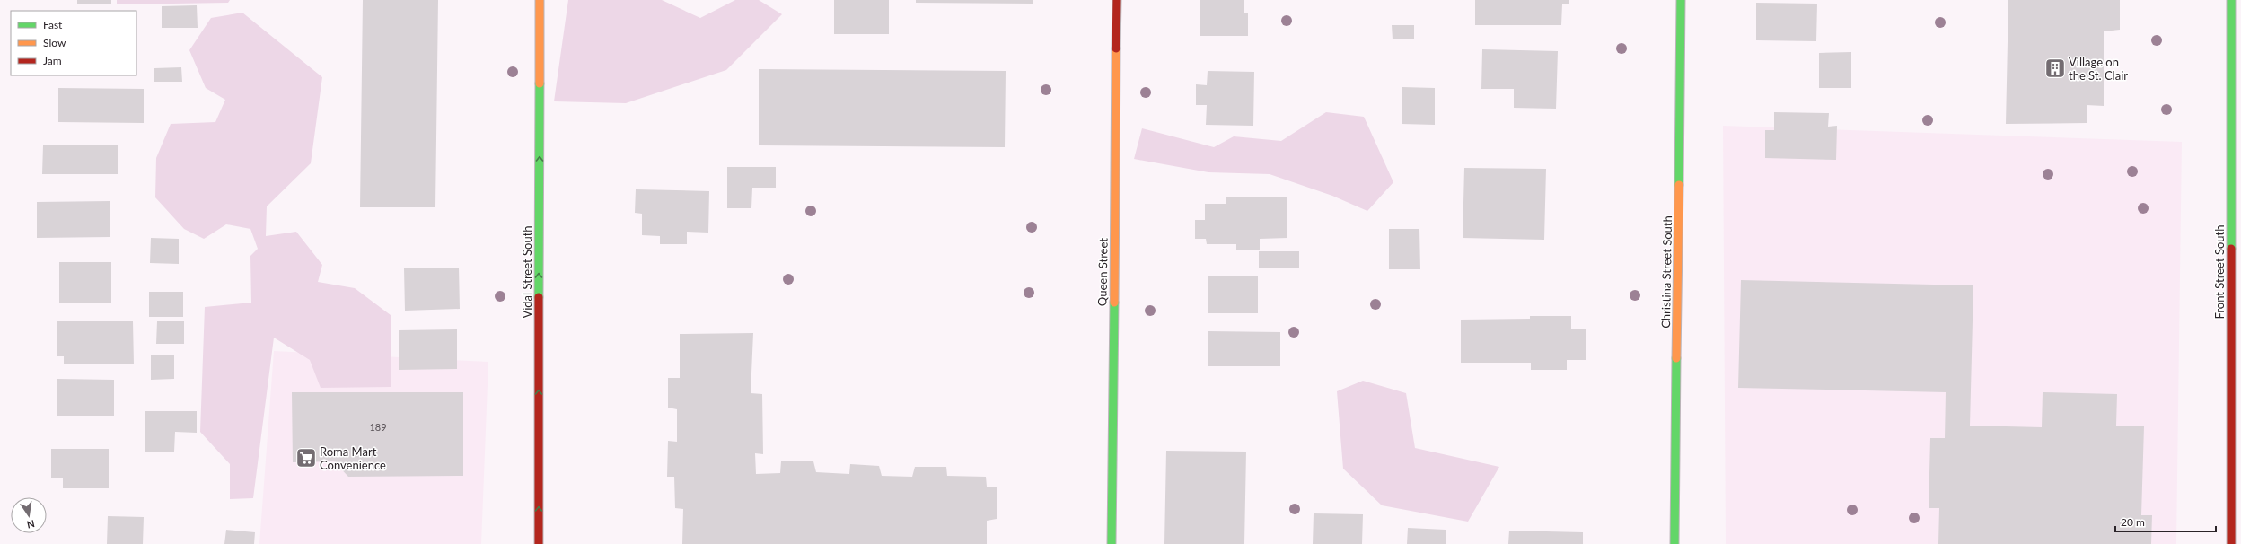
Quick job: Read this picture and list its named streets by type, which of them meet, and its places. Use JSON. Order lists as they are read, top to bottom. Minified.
{"streets":{"street":["Vidal Street South","Queen Street","Christina Street South","Front Street South"]},"one_way":["Vidal Street South"],"places":{"building":["Village on the St. Clair"],"supermarket":["Roma Mart Convenience"]},"house_numbers":["189"],"legend":["Fast","Slow","Jam"],"scale_bar":"20 m","north":"bottom"}
